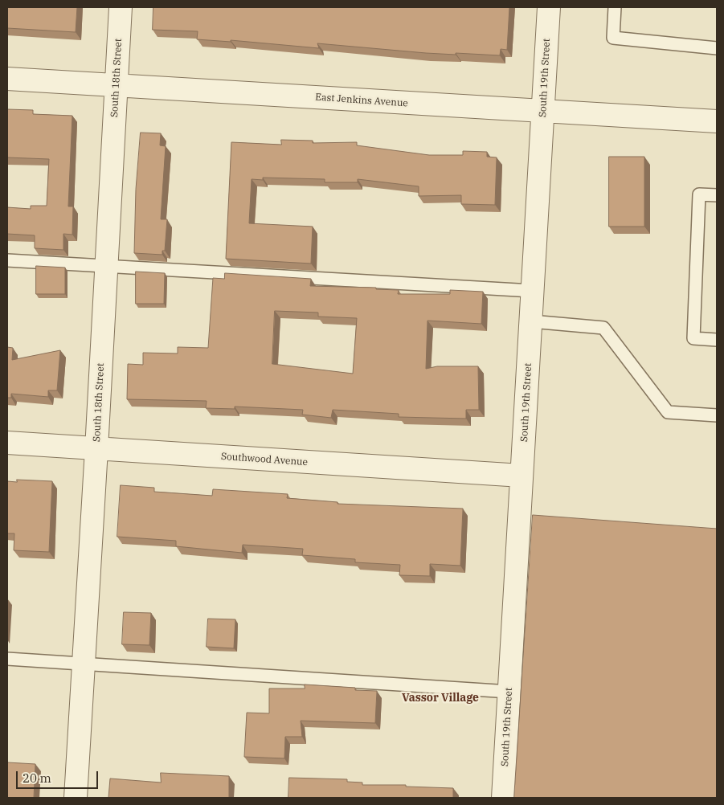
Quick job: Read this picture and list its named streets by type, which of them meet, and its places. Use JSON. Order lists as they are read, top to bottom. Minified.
{"streets":{"street":["South 18th Street","South 19th Street","East Jenkins Avenue","Southwood Avenue"]},"crossings":[["South 18th Street","East Jenkins Avenue"],["South 18th Street","Southwood Avenue"],["South 19th Street","East Jenkins Avenue"],["South 19th Street","Southwood Avenue"]],"districts":["Vassor Village"],"scale_bar":"20 m"}
